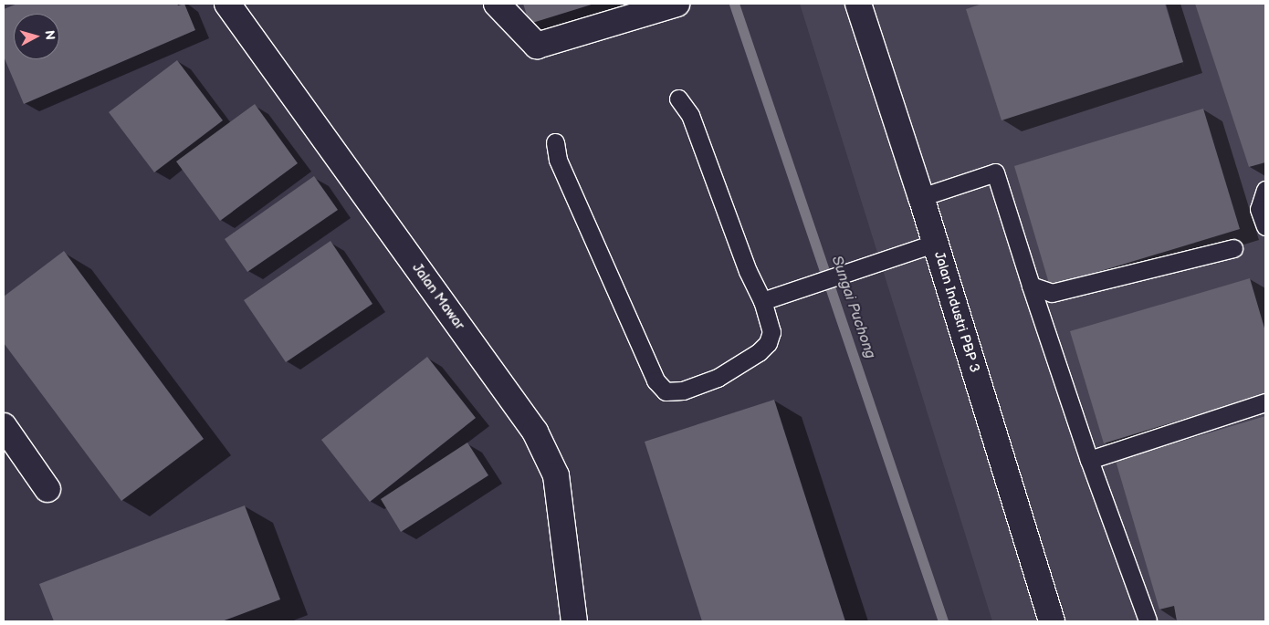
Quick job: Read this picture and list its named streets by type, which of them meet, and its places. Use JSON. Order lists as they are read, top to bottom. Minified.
{"streets":{"street":["Jalan Mawar","Jalan Industri PBP 3"]},"water":["Sungai Puchong"],"north":"right"}
